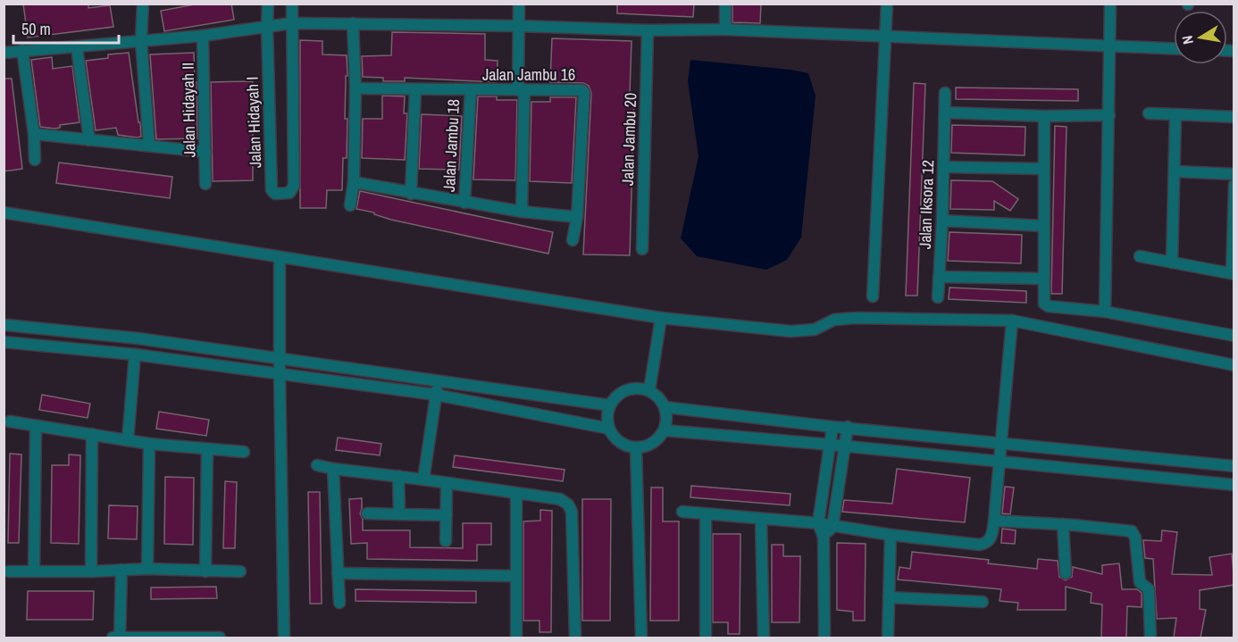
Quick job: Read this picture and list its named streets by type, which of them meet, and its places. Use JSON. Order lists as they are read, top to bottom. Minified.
{"streets":{"street":["Jalan Jambu 16","Jalan Hidayah II","Jalan Hidayah I","Jalan Jambu 20","Jalan Jambu 18","Jalan Iksora 12"]},"crossings":[["Jalan Jambu 16","Jalan Jambu 18"]],"scale_bar":"50 m","north":"left"}
